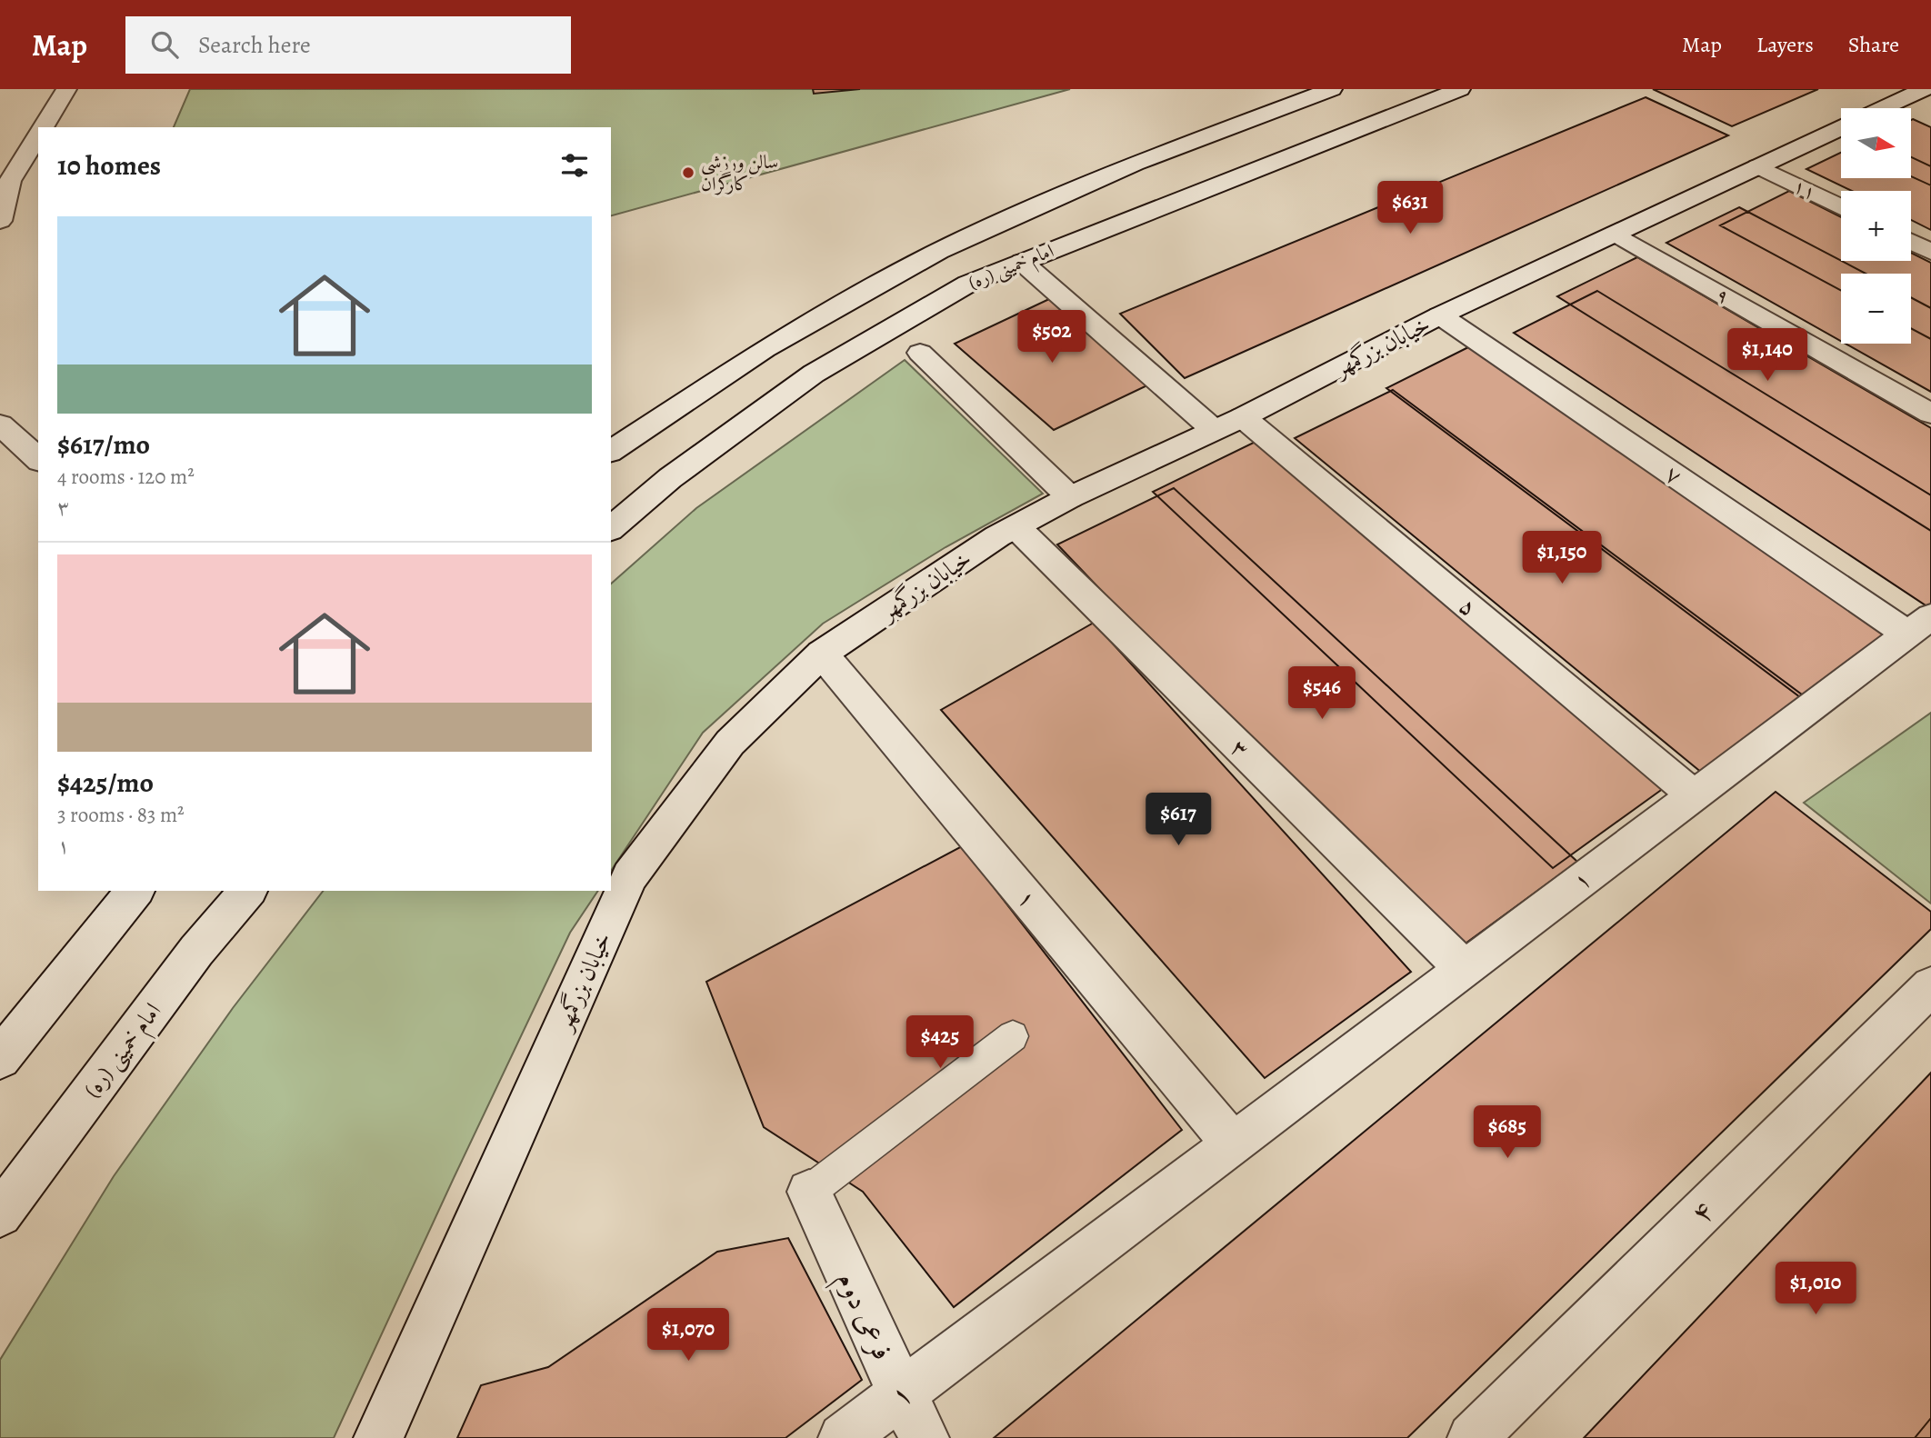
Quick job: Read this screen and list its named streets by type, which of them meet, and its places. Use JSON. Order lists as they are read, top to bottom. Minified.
{"streets":{"street":["۱۱","امام خمینی (ره)","۹","خیابان بزرگمهر","۷","۵","۳","۱","۴","فرعی دوم"]},"crossings":[["۱۱","خیابان بزرگمهر"],["۹","خیابان بزرگمهر"],["خیابان بزرگمهر","۷"],["خیابان بزرگمهر","۵"],["خیابان بزرگمهر","۳"],["خیابان بزرگمهر","۱"],["۷","۱"],["۵","۱"],["۳","۱"],["۱","فرعی دوم"]],"places":["سالن ورزشی کارگران"],"north":"right","page":{"header":"Map","search":"Search here","nav":["Map","Layers","Share"],"map_buttons":["+","−"],"heading":"10 homes","price":["$631","$502","$1,140","$1,150","$546","$617","$425","$685","$1,010","$1,070"],"list":[{"name":"$617/mo","note":"4 rooms · 120 m² · ۳"},{"name":"$425/mo","note":"3 rooms · 83 m² · ۱"}]}}
